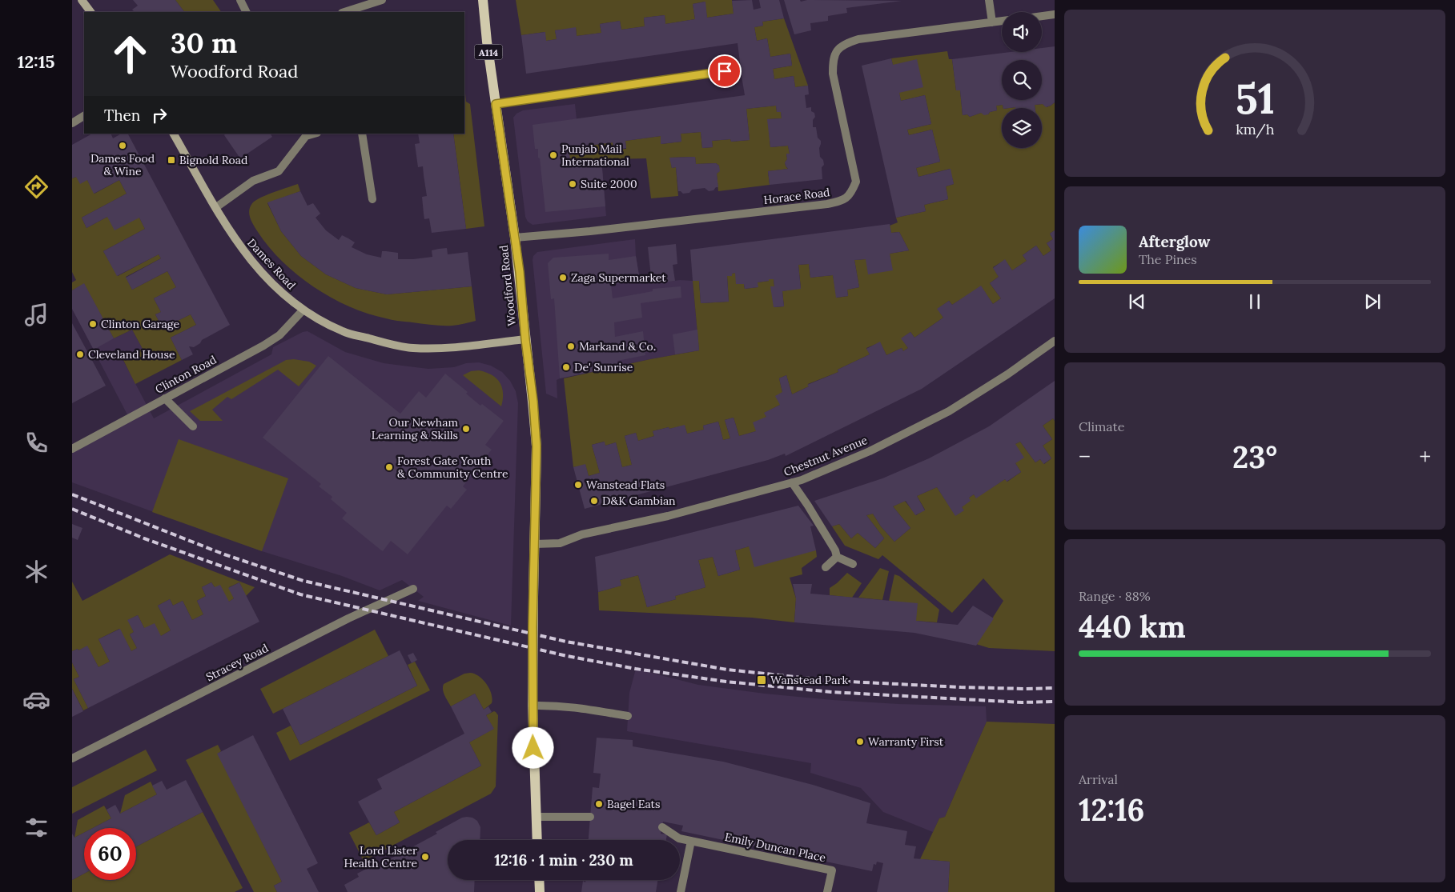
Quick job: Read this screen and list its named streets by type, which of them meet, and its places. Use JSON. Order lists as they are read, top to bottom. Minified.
{"streets":{"main road":["A114","Dames Road","Woodford Road"],"street":["Horace Road","Clinton Road","Chestnut Avenue","Stracey Road","Emily Duncan Place"]},"crossings":[["A114","Woodford Road"],["Horace Road","Woodford Road"],["Dames Road","Woodford Road"],["Dames Road","Clinton Road"],["Woodford Road","Chestnut Avenue"]],"places":{"other":["Dames Food & Wine","Punjab Mail International","Suite 2000","Zaga Supermarket","Clinton Garage","Markand & Co.","Cleveland House","De' Sunrise","Our Newham Learning & Skills","Forest Gate Youth & Community Centre","Wanstead Flats","D&K Gambian","Warranty First","Bagel Eats","Lord Lister Health Centre"],"transit":["Bignold Road","Wanstead Park"]},"page":{"tabs":"12:15","turn":["30 m","Woodford Road"],"then":"Then","song":["Afterglow","The Pines"],"tile":["Climate",["Range · 88%","440 km"],["Arrival","12:16"]],"heat":["−","23°","+"],"limit":"60","trip":"12:16 · 1 min · 230 m","gauge":["51","km/h"]}}
